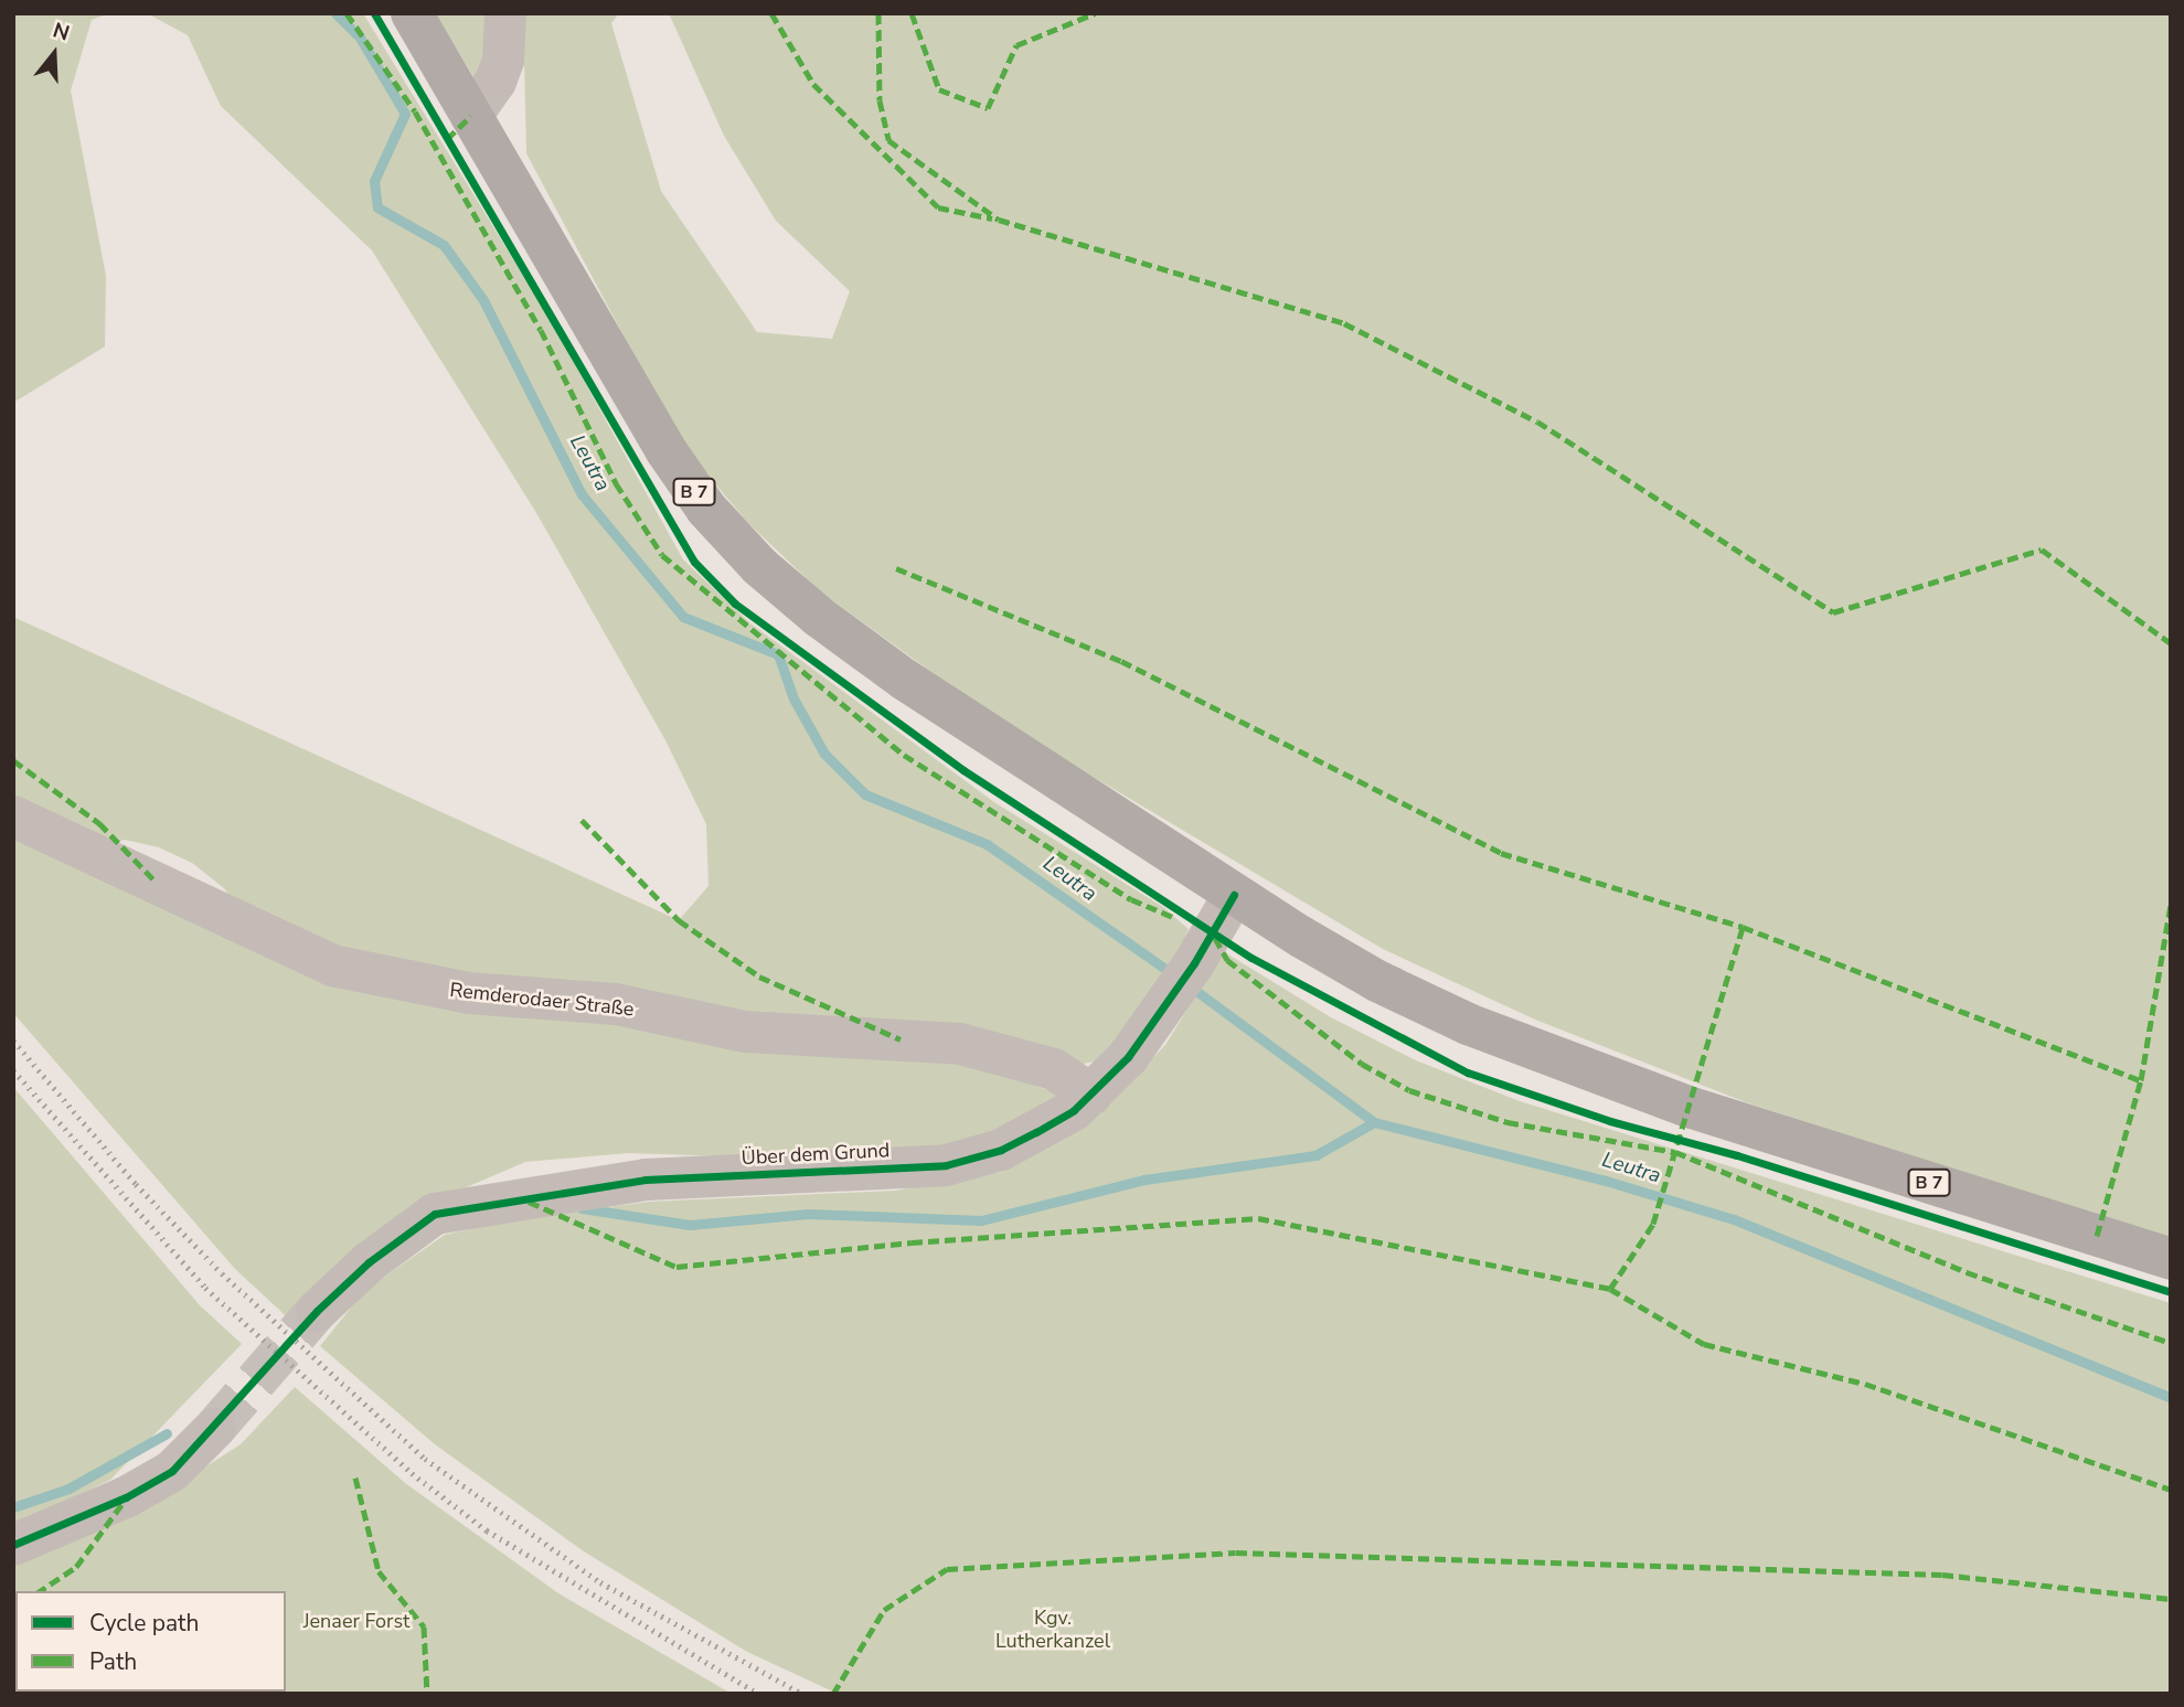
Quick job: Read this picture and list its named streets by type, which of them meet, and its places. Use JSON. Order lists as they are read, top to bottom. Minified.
{"streets":{"main road":["B 7"],"street":["Remderodaer Straße","Über dem Grund"]},"crossings":[["B 7","Über dem Grund"],["Remderodaer Straße","Über dem Grund"]],"water":["Leutra"],"parks":["Kgv. Lutherkanzel","Jenaer Forst"],"legend":["Cycle path","Path"],"north":"top"}
